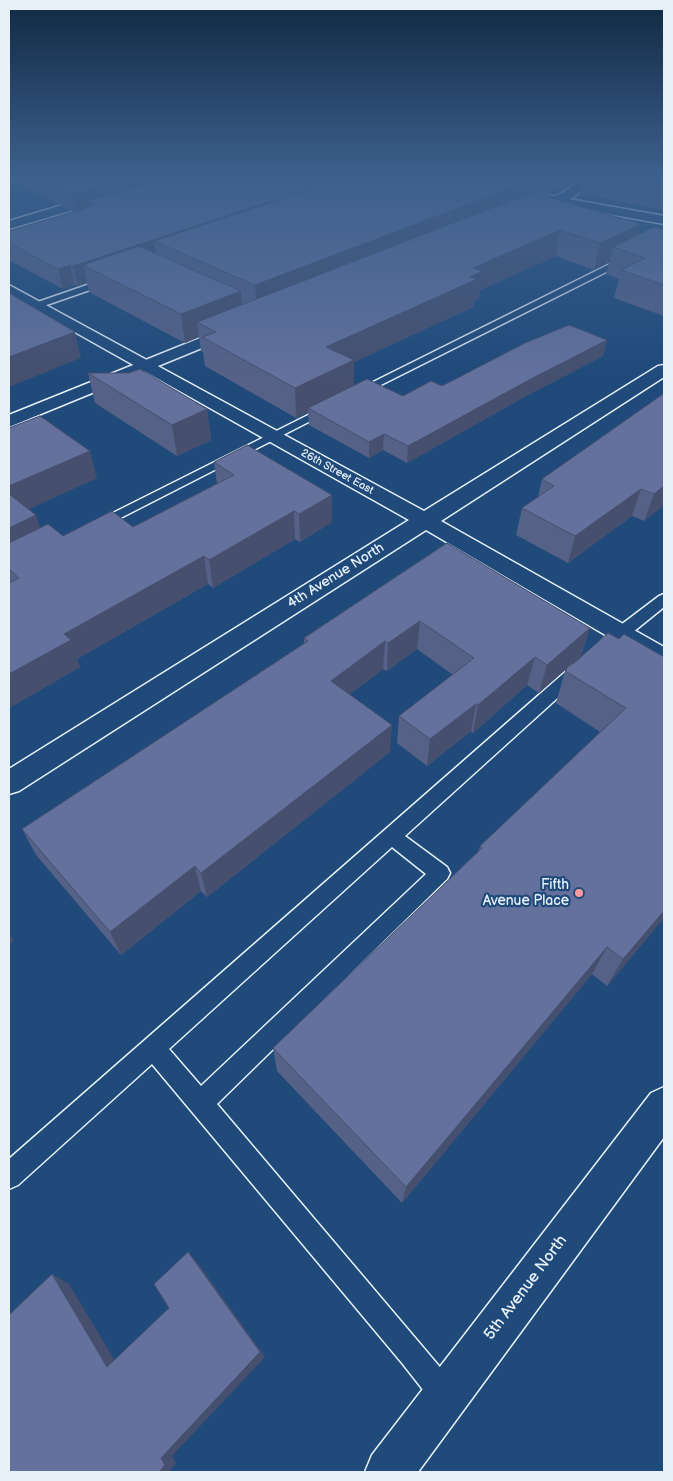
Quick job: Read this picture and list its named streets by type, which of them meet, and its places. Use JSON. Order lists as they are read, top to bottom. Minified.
{"streets":{"street":["26th Street East","4th Avenue North","5th Avenue North"]},"crossings":[["26th Street East","4th Avenue North"]],"places":["Fifth Avenue Place"]}
